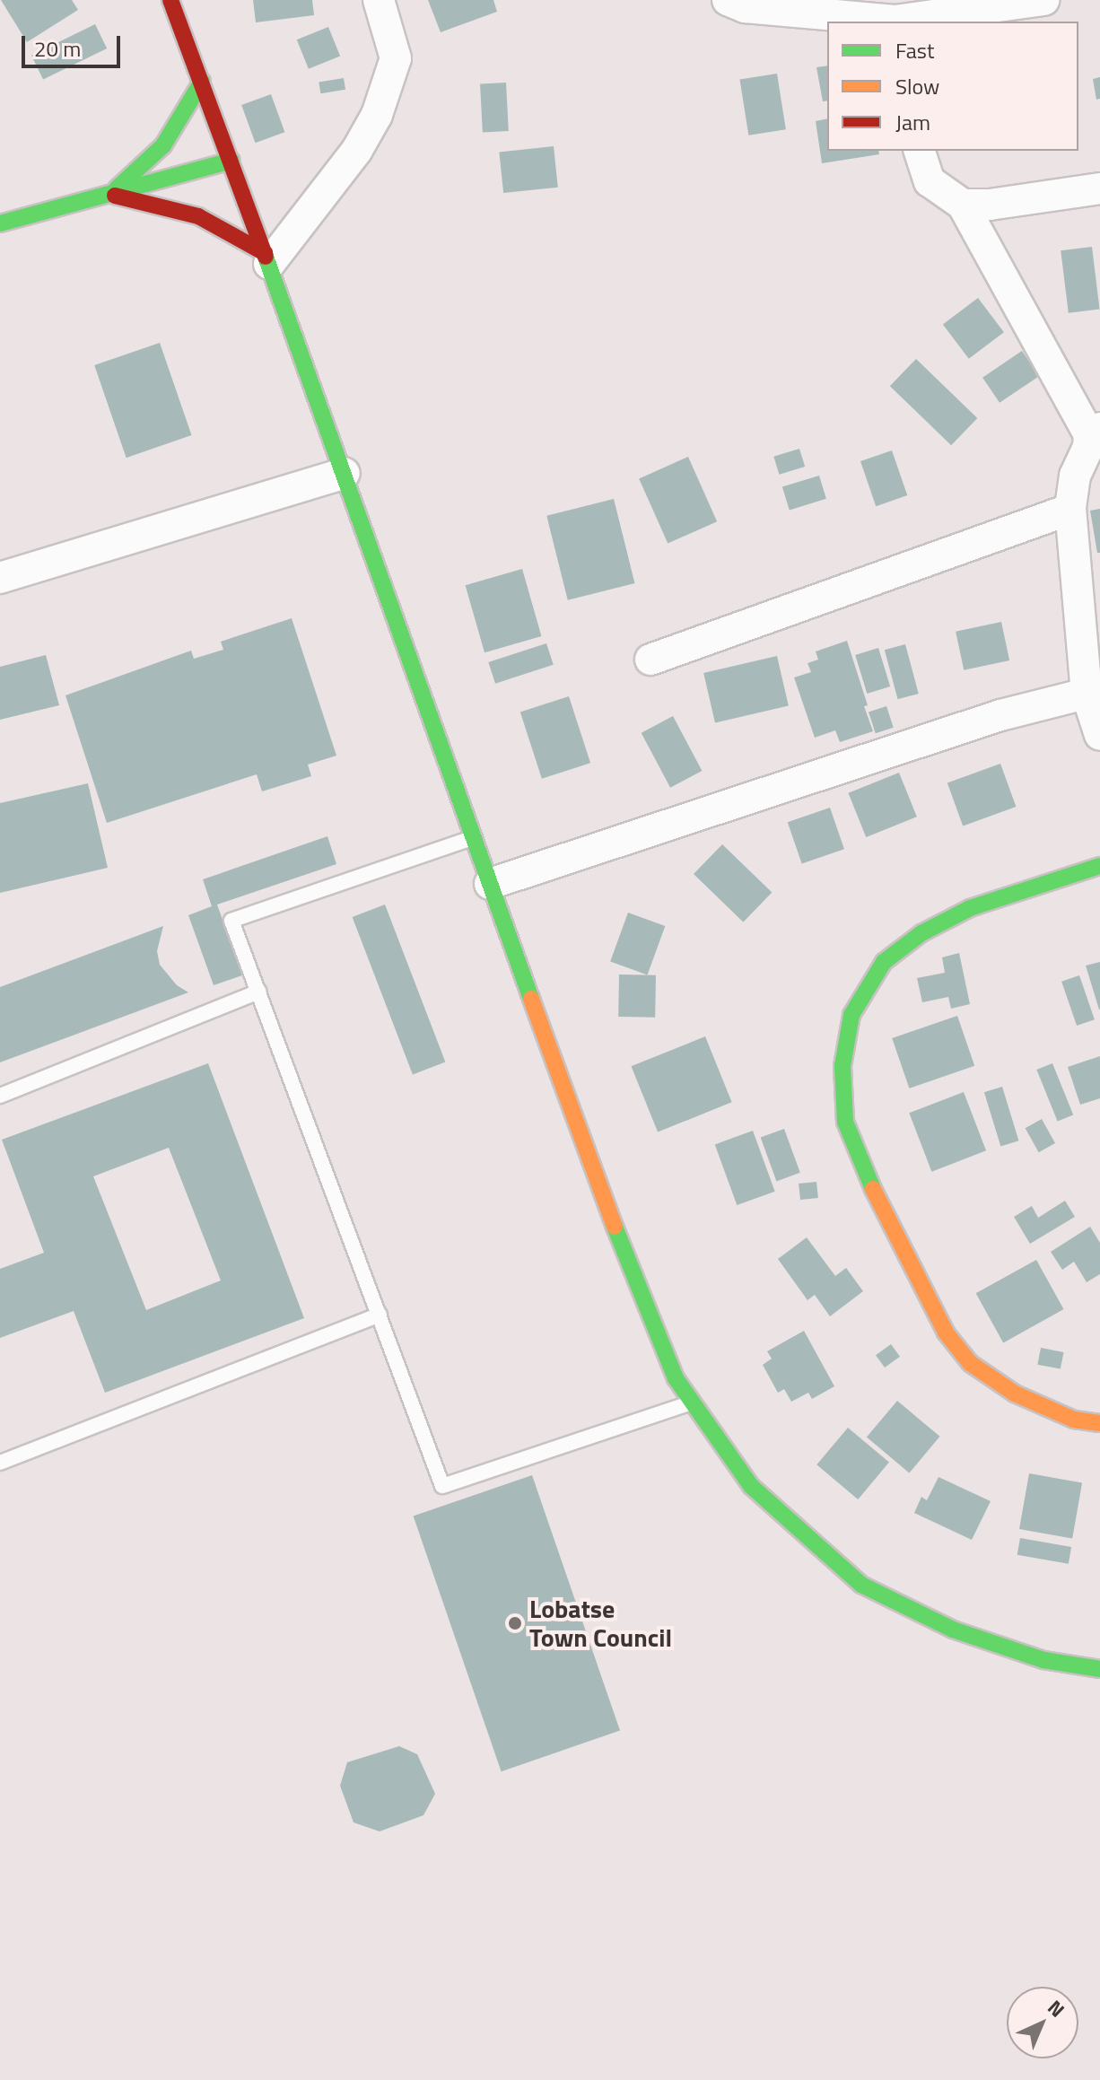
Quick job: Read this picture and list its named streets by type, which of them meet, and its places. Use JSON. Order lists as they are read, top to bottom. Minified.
{"places":["Lobatse Town Council"],"legend":["Fast","Slow","Jam"],"scale_bar":"20 m","north":"top right"}
